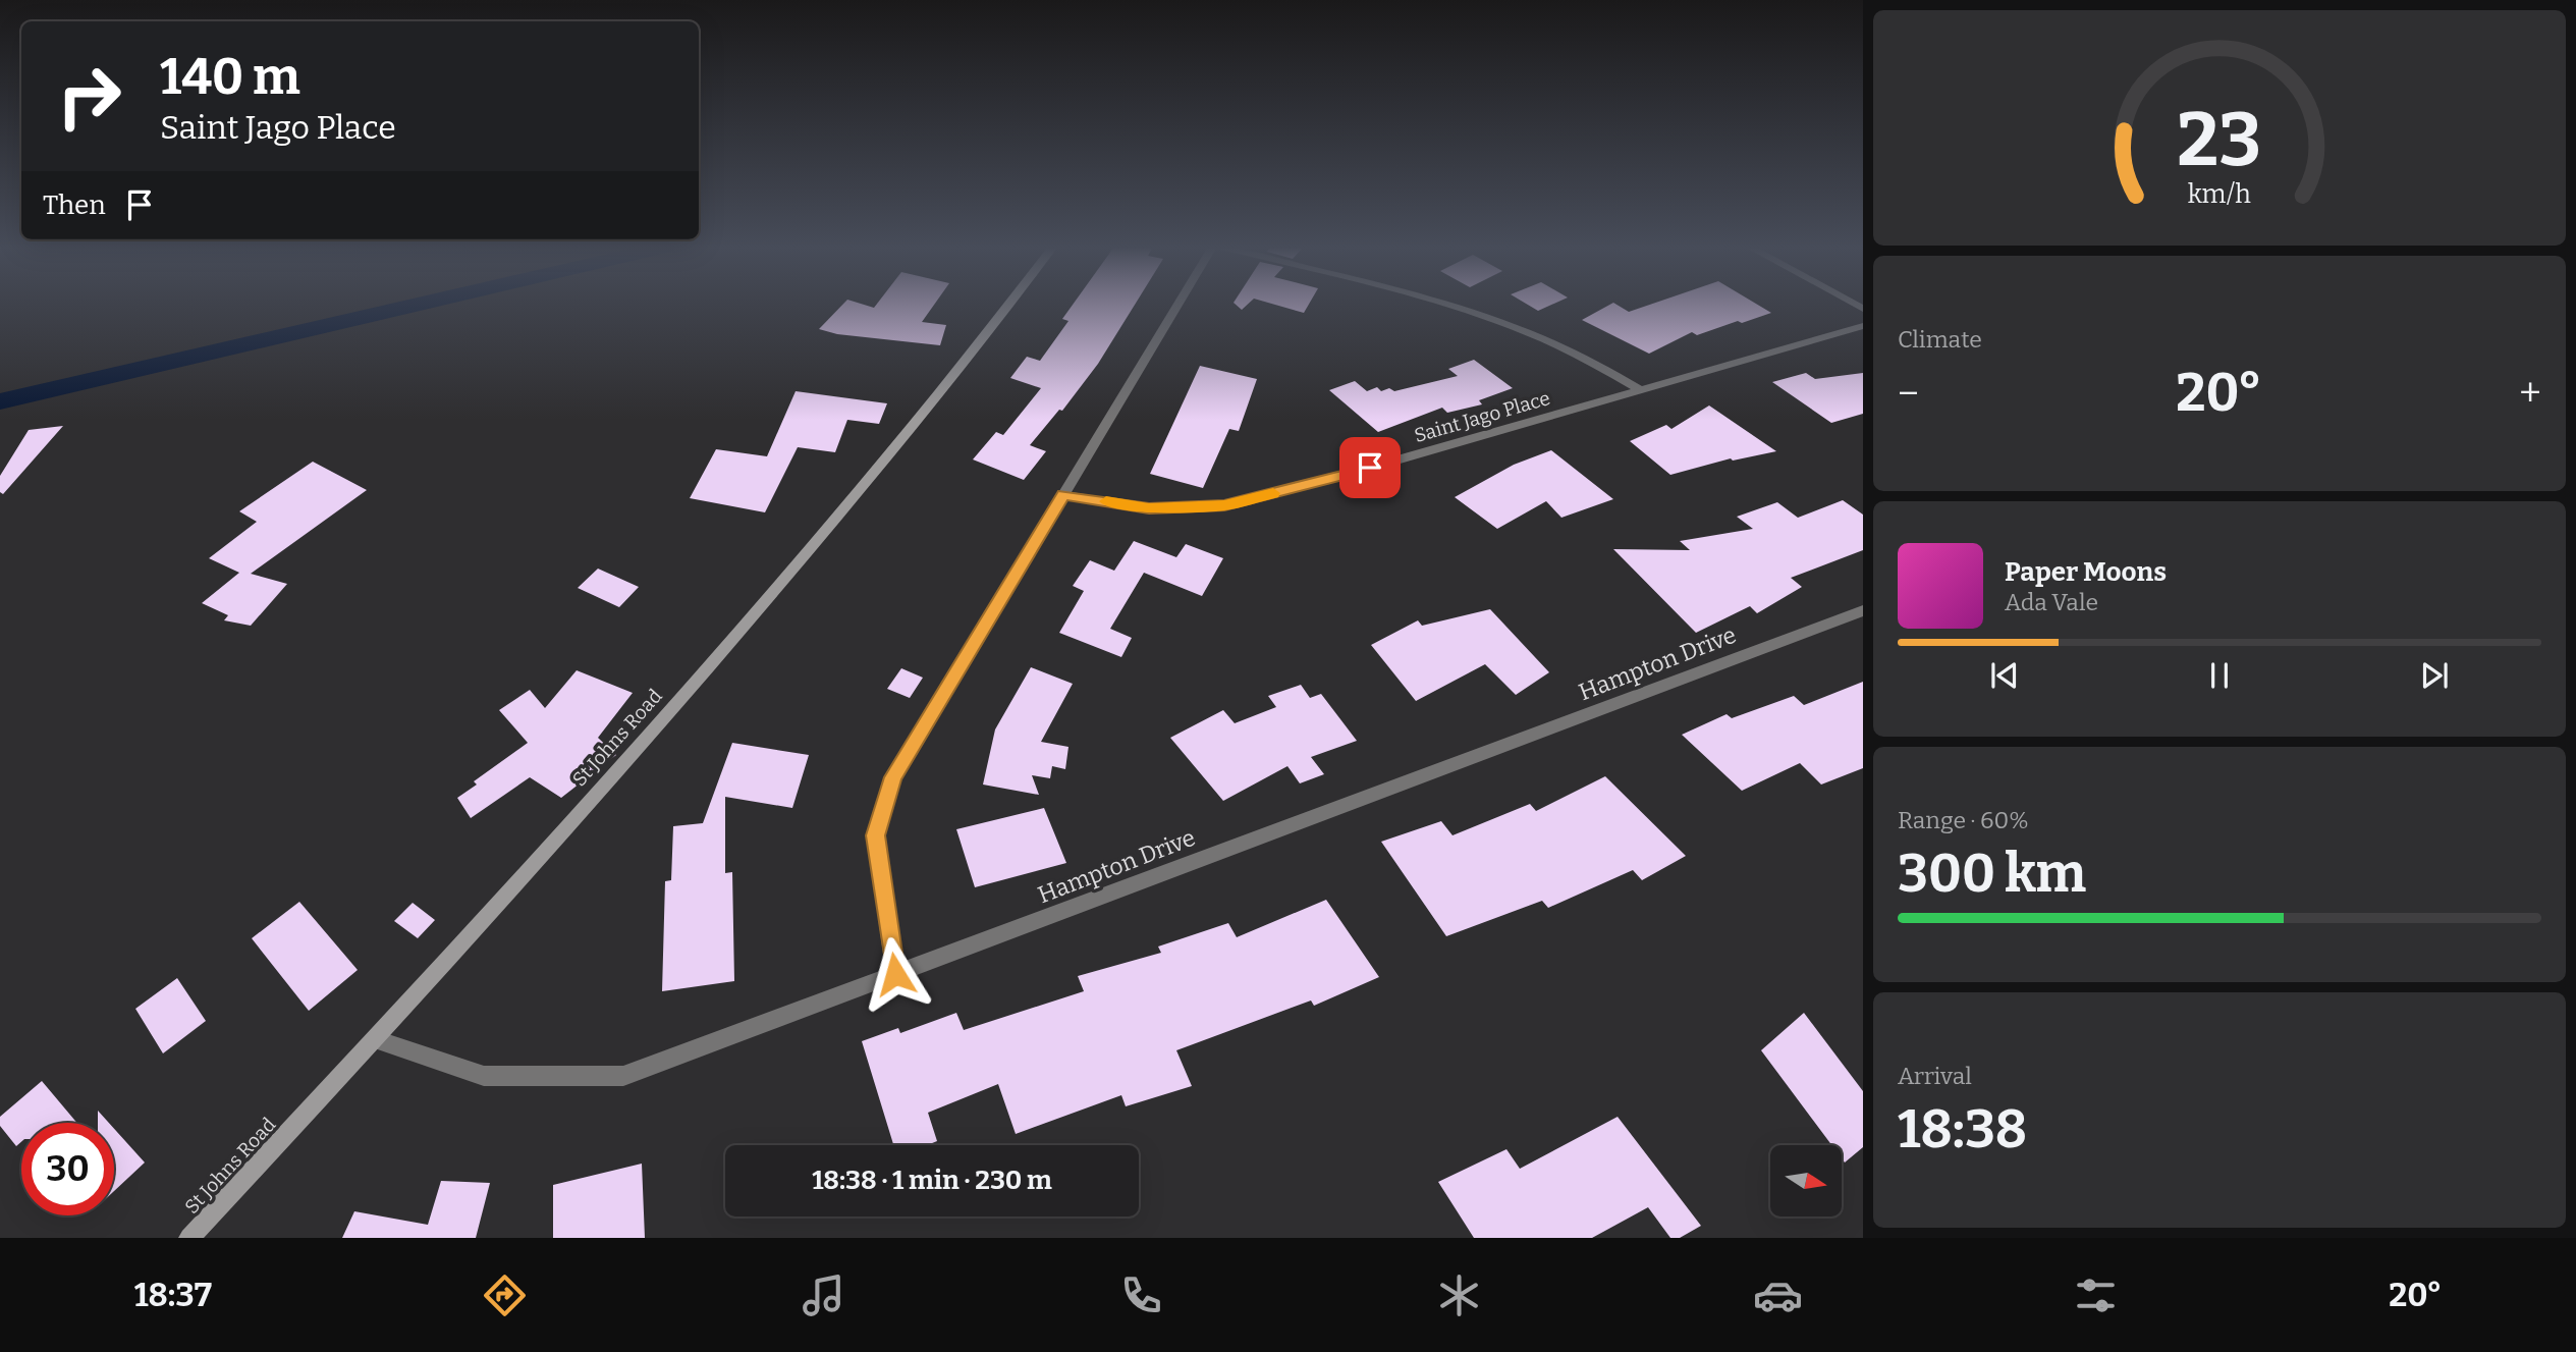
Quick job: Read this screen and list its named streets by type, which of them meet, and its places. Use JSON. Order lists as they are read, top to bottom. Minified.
{"streets":{"street":["Saint Jago Place","Hampton Drive","St Johns Road"]},"crossings":[["Hampton Drive","St Johns Road"]],"north":"right","page":{"turn":["140 m","Saint Jago Place"],"then":"Then","tile":["Climate",["Range · 60%","300 km"],["Arrival","18:38"]],"heat":["−","20°","+"],"song":["Paper Moons","Ada Vale"],"limit":"30","trip":"18:38 · 1 min · 230 m","tabs":["18:37","20°"],"gauge":["23","km/h"]}}
